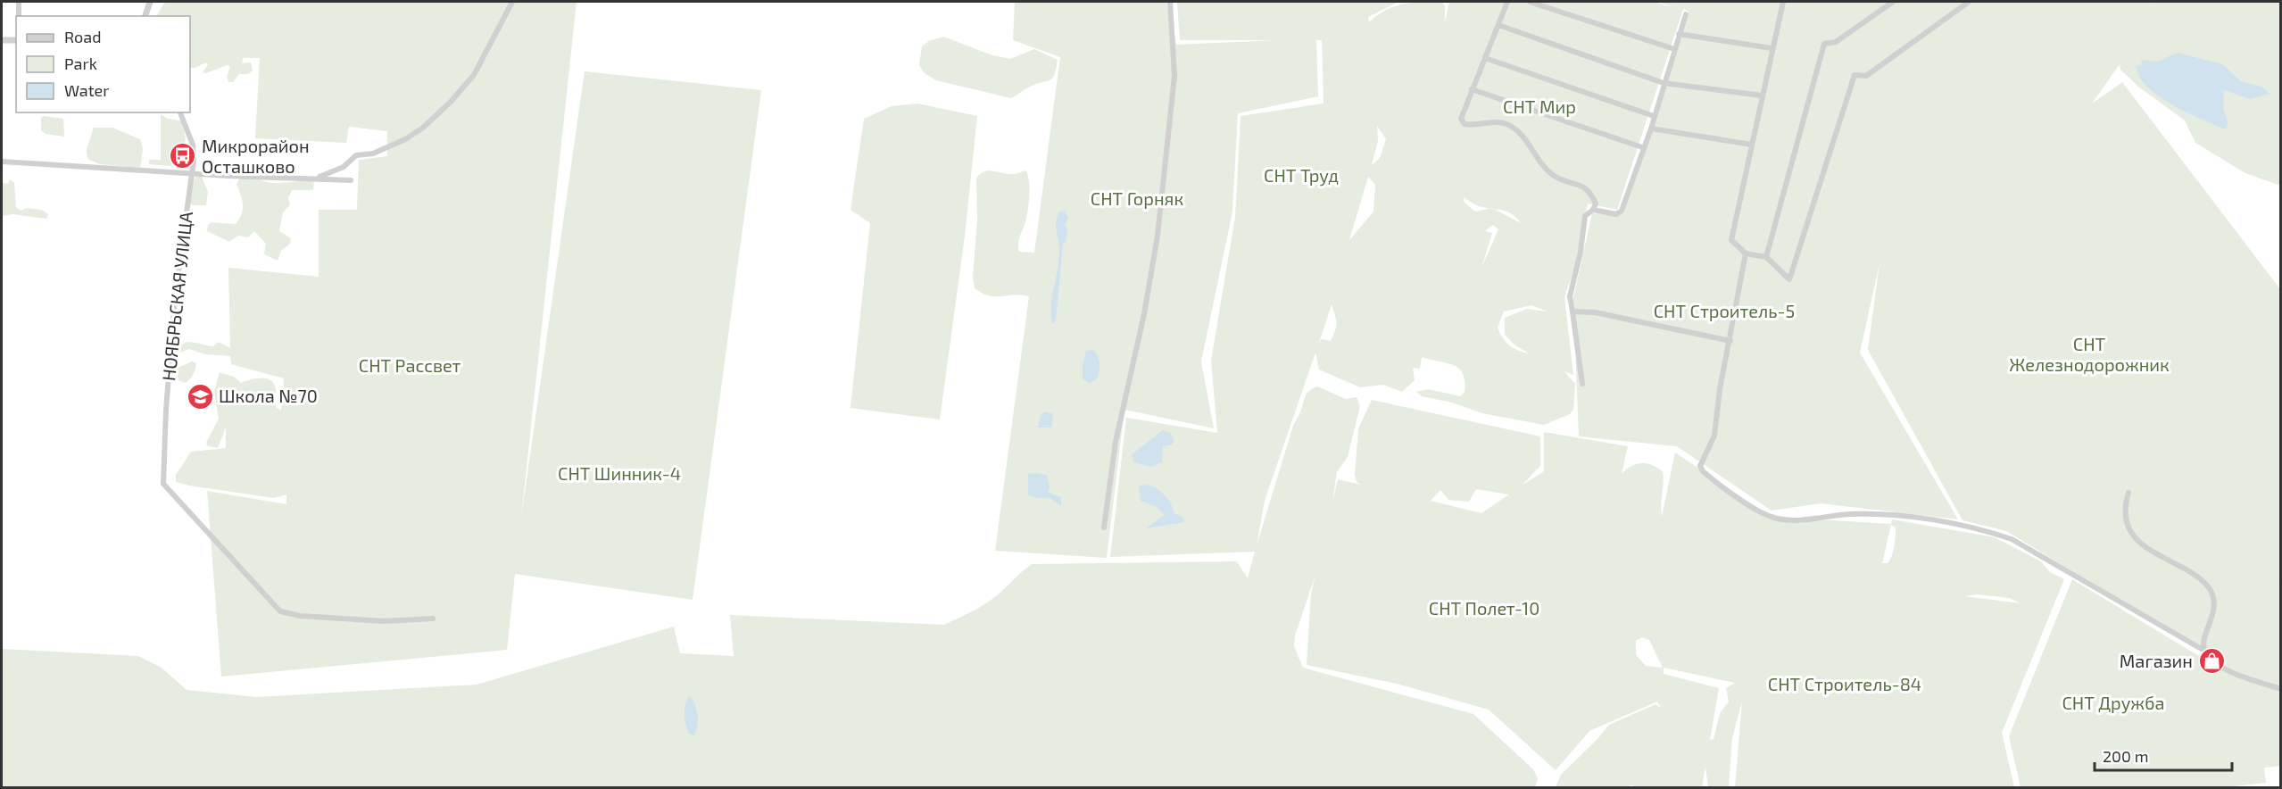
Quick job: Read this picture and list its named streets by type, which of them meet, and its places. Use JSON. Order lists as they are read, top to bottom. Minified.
{"streets":{"street":["НОЯБРЬСКАЯ УЛИЦА"]},"parks":["СНТ Мир","СНТ Труд","СНТ Горняк","СНТ Строитель-5","СНТ Железнодорожник","СНТ Рассвет","СНТ Шинник-4","СНТ Полет-10","СНТ Строитель-84","СНТ Дружба"],"places":{"bus stop":["Микрорайон Осташково"],"school or university":["Школа №70"],"shop":["Магазин"]},"legend":["Road","Park","Water"],"scale_bar":"200 m"}
